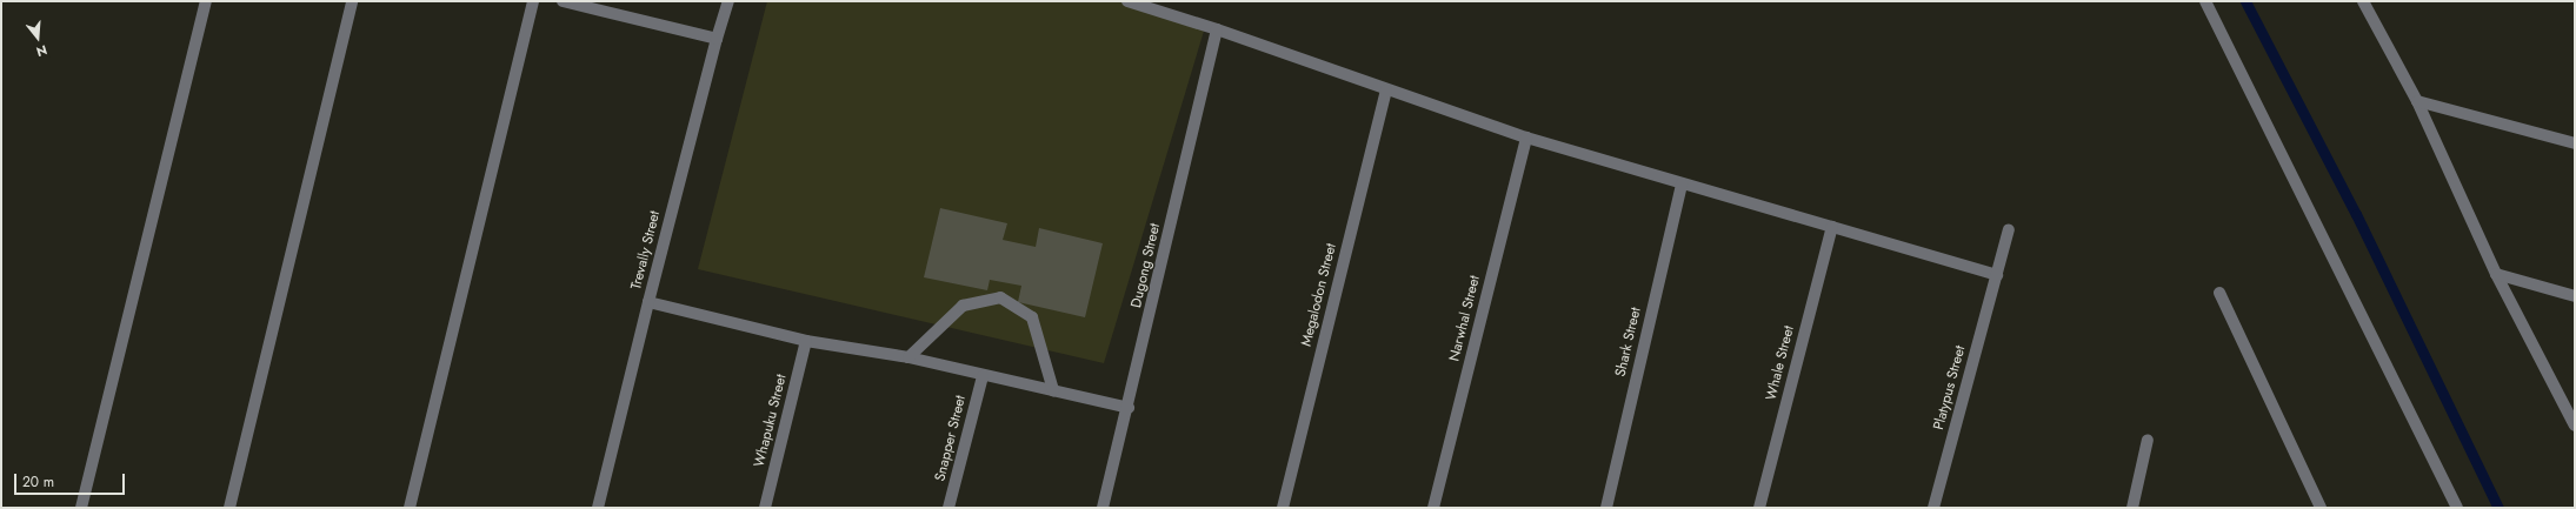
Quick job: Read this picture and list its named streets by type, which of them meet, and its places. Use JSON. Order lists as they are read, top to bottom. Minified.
{"streets":{"street":["Trevally Street","Dugong Street","Megalodon Street","Narwhal Street","Shark Street","Whale Street","Platypus Street","Whapuku Street","Snapper Street"]},"scale_bar":"20 m","north":"bottom"}
